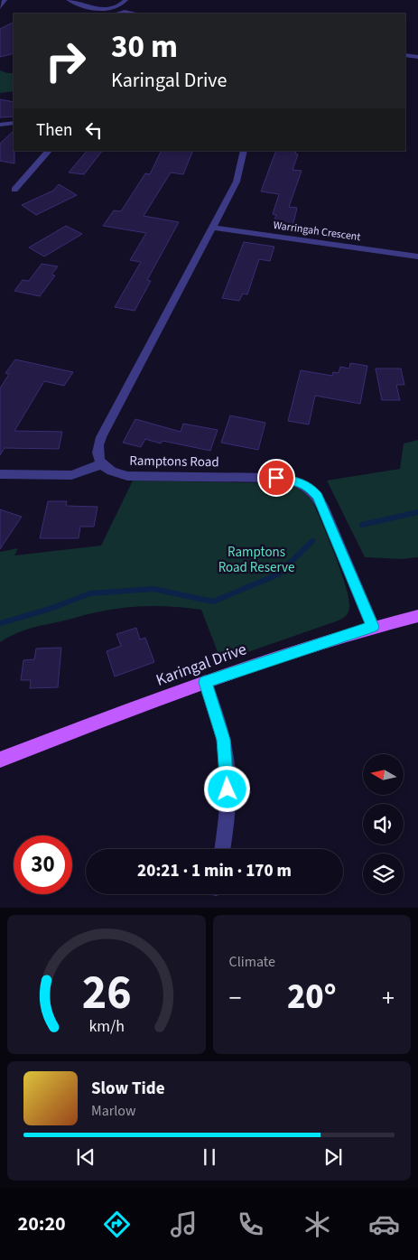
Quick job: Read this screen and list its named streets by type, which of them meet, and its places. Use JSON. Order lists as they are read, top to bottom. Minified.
{"streets":{"main road":["Karingal Drive"],"street":["Warringah Crescent","Ramptons Road"]},"crossings":[["Ramptons Road","Karingal Drive"]],"parks":["Ramptons Road Reserve"],"north":"left","page":{"turn":["30 m","Karingal Drive"],"then":"Then","limit":"30","trip":"20:21 · 1 min · 170 m","tile":"Climate","heat":["−","20°","+"],"song":["Slow Tide","Marlow"],"tabs":"20:20","gauge":["26","km/h"]}}
